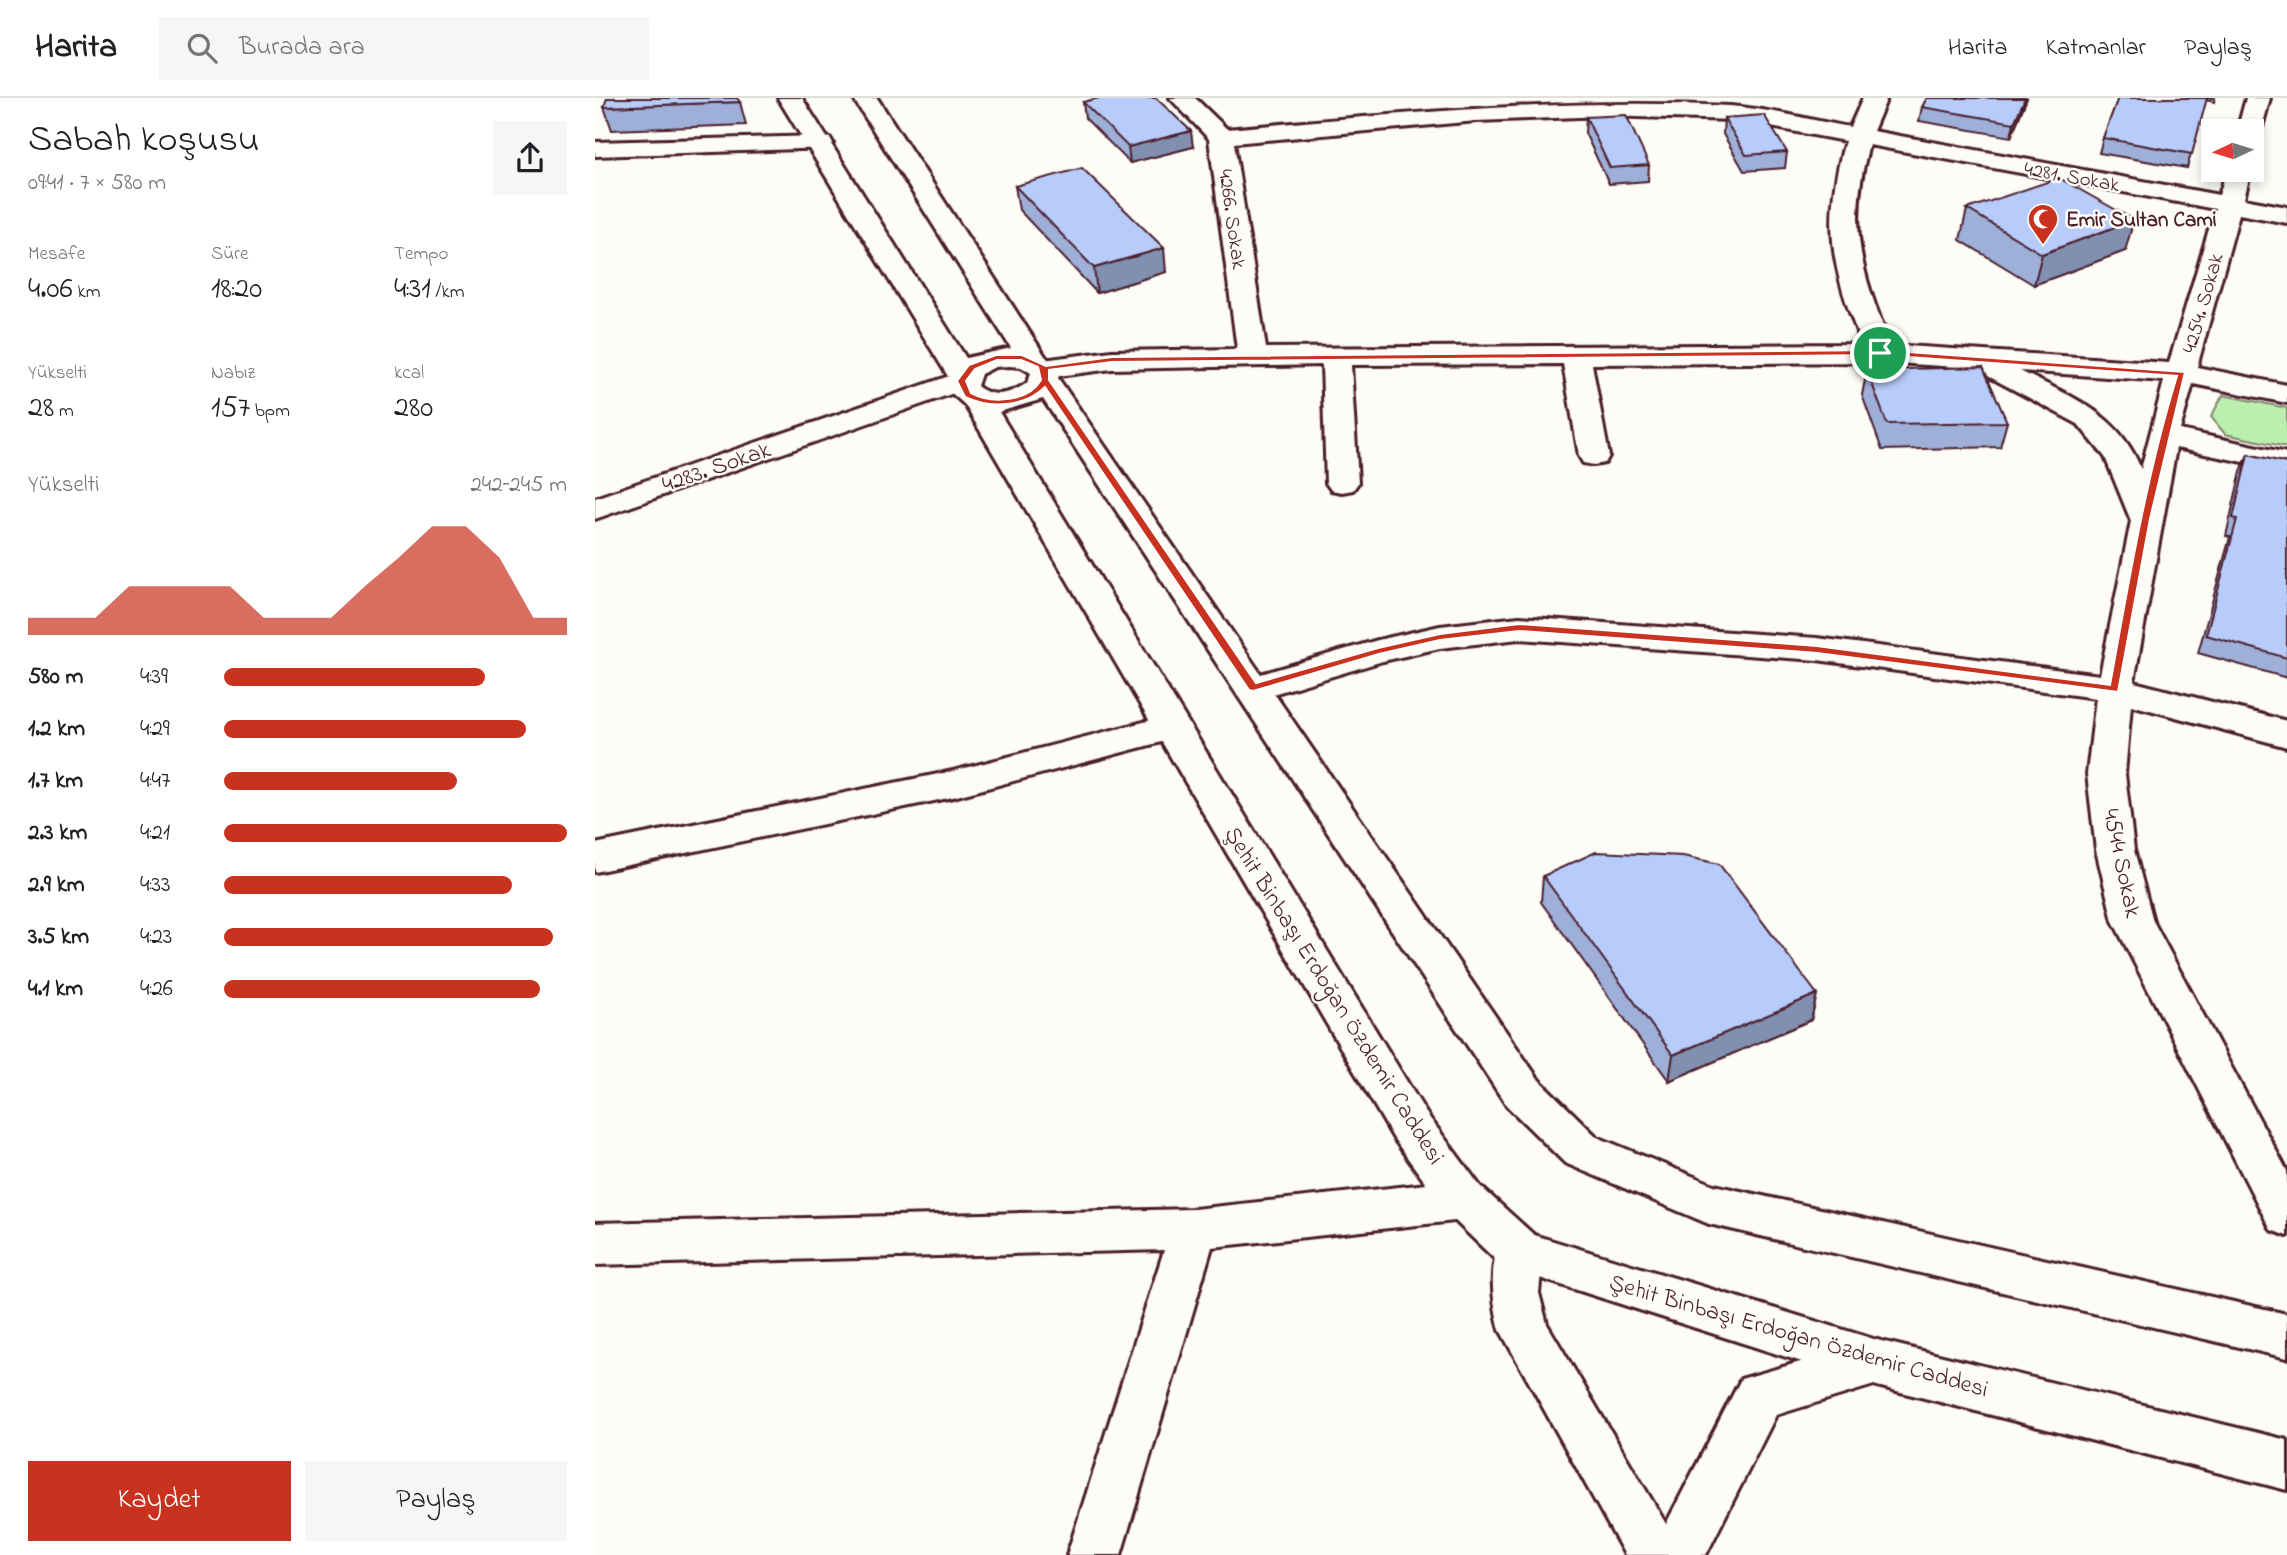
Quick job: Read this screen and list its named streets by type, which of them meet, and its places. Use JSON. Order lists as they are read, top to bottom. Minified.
{"streets":{"street":["4281. Sokak","4266. Sokak","4254. Sokak","4283. Sokak","4544 Sokak","Şehit Binbaşı Erdoğan Özdemir Caddesi"]},"crossings":[["4281. Sokak","4266. Sokak"],["4281. Sokak","4254. Sokak"],["4254. Sokak","4544 Sokak"],["4283. Sokak","Şehit Binbaşı Erdoğan Özdemir Caddesi"]],"places":{"mosque":["Emir Sultan Cami"]},"north":"left","page":{"header":"Harita","search":"Burada ara","nav":["Harita","Katmanlar","Paylaş"],"heading":["Sabah koşusu","09:41 · 7 × 580 m"],"stats":[["Mesafe","4.06 km"],["Süre","18:20"],["Tempo","4:31 /km"],["Yükselti","28 m"],["Nabız","157 bpm"],["kcal","280"]],"chart":["Yükselti","242–245 m"],"list":[{"name":"580 m","note":"4:39"},{"name":"1.2 km","note":"4:29"},{"name":"1.7 km","note":"4:47"},{"name":"2.3 km","note":"4:21"},{"name":"2.9 km","note":"4:33"},{"name":"3.5 km","note":"4:23"},{"name":"4.1 km","note":"4:26"}],"buttons":["Kaydet","Paylaş"]}}
